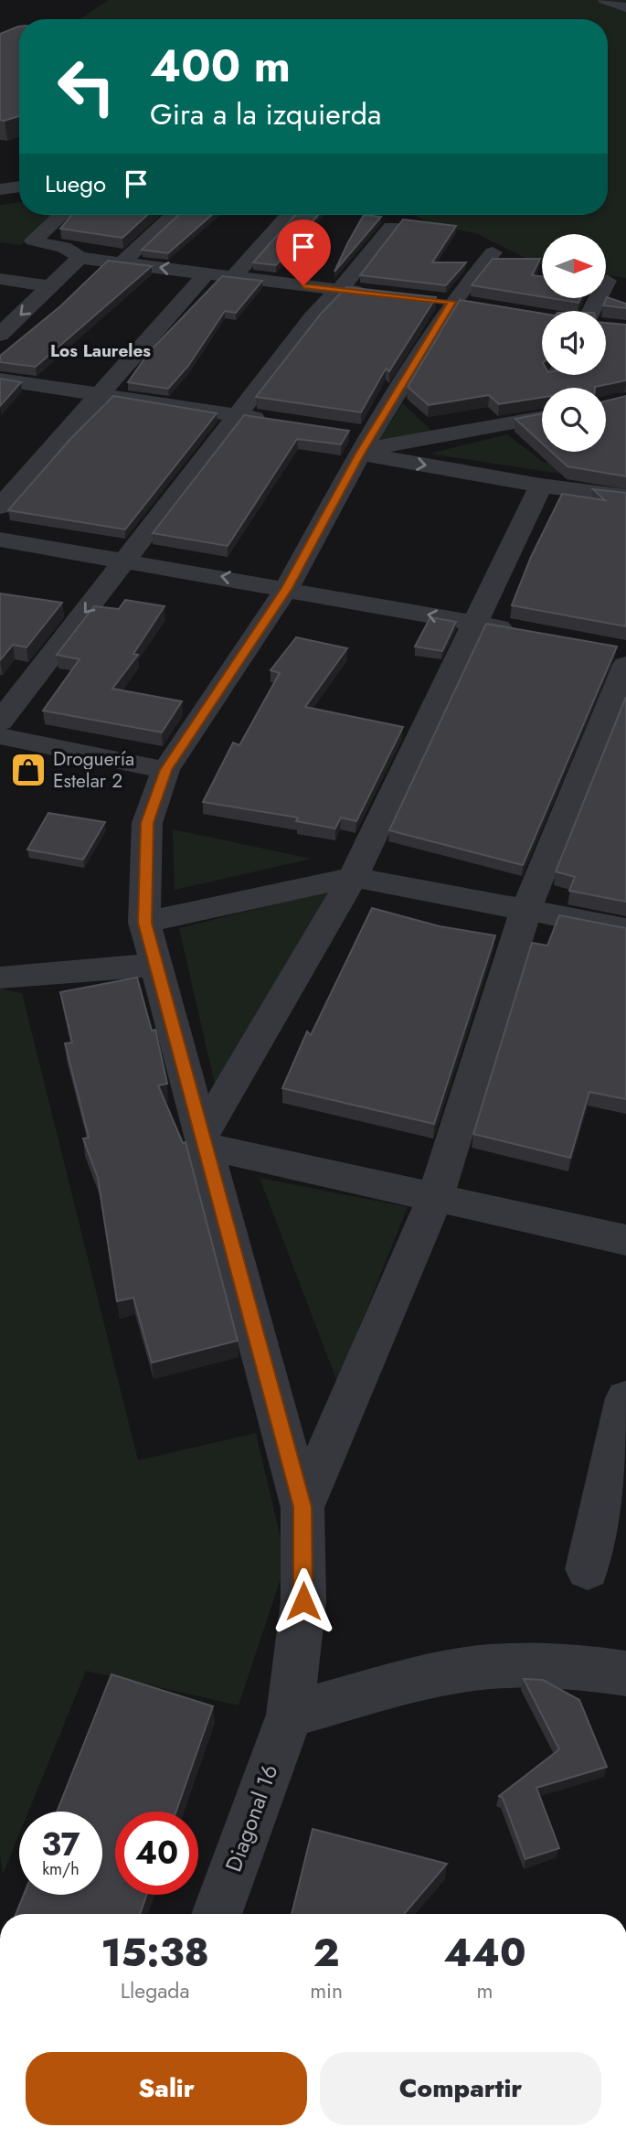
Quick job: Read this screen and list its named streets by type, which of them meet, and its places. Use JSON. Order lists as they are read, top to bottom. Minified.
{"streets":{"street":["Diagonal 16"]},"districts":["Los Laureles"],"places":{"shop":["Droguería Estelar 2"]},"north":"right","page":{"turn":["400 m","Gira a la izquierda"],"then":"Luego","speed":"37 km/h","limit":"40","eta":["15:38","Llegada","2","min","440","m"],"buttons":["Salir","Compartir"]}}
